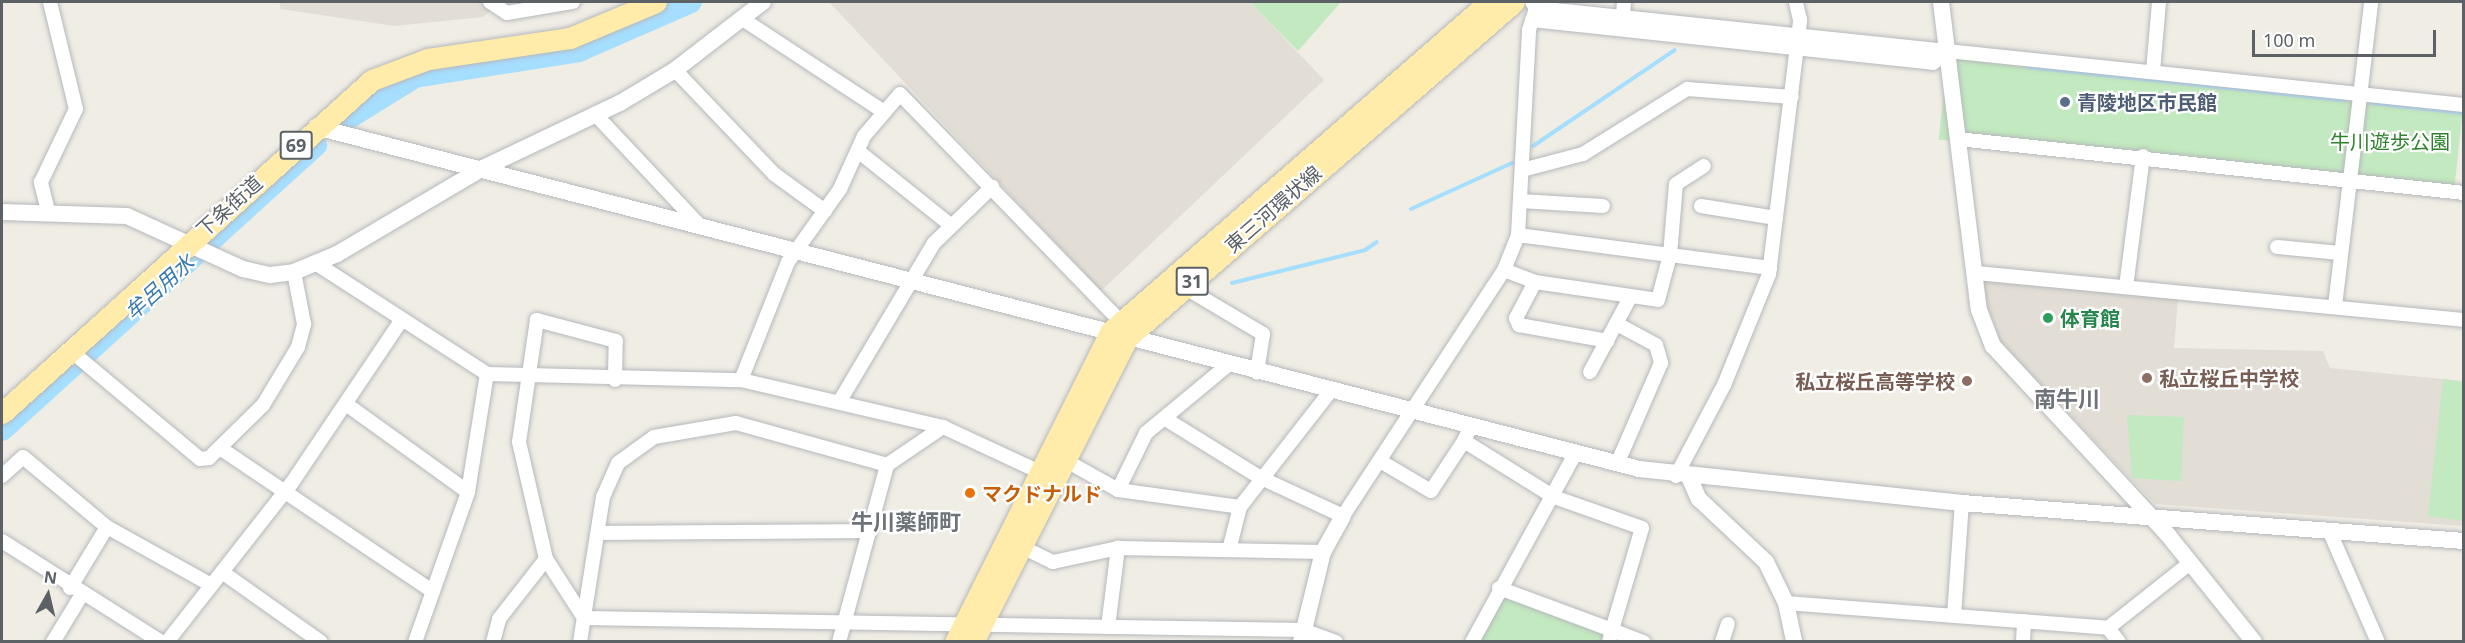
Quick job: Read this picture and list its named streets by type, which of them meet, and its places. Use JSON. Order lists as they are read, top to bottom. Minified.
{"streets":{"main road":["69","下条街道","東三河環状線","31"]},"districts":["南牛川","牛川薬師町"],"water":["牟呂用水"],"parks":["牛川遊歩公園"],"places":["青陵地区市民館","体育館","私立桜丘中学校","私立桜丘高等学校","マクドナルド"],"scale_bar":"100 m","north":"top"}
